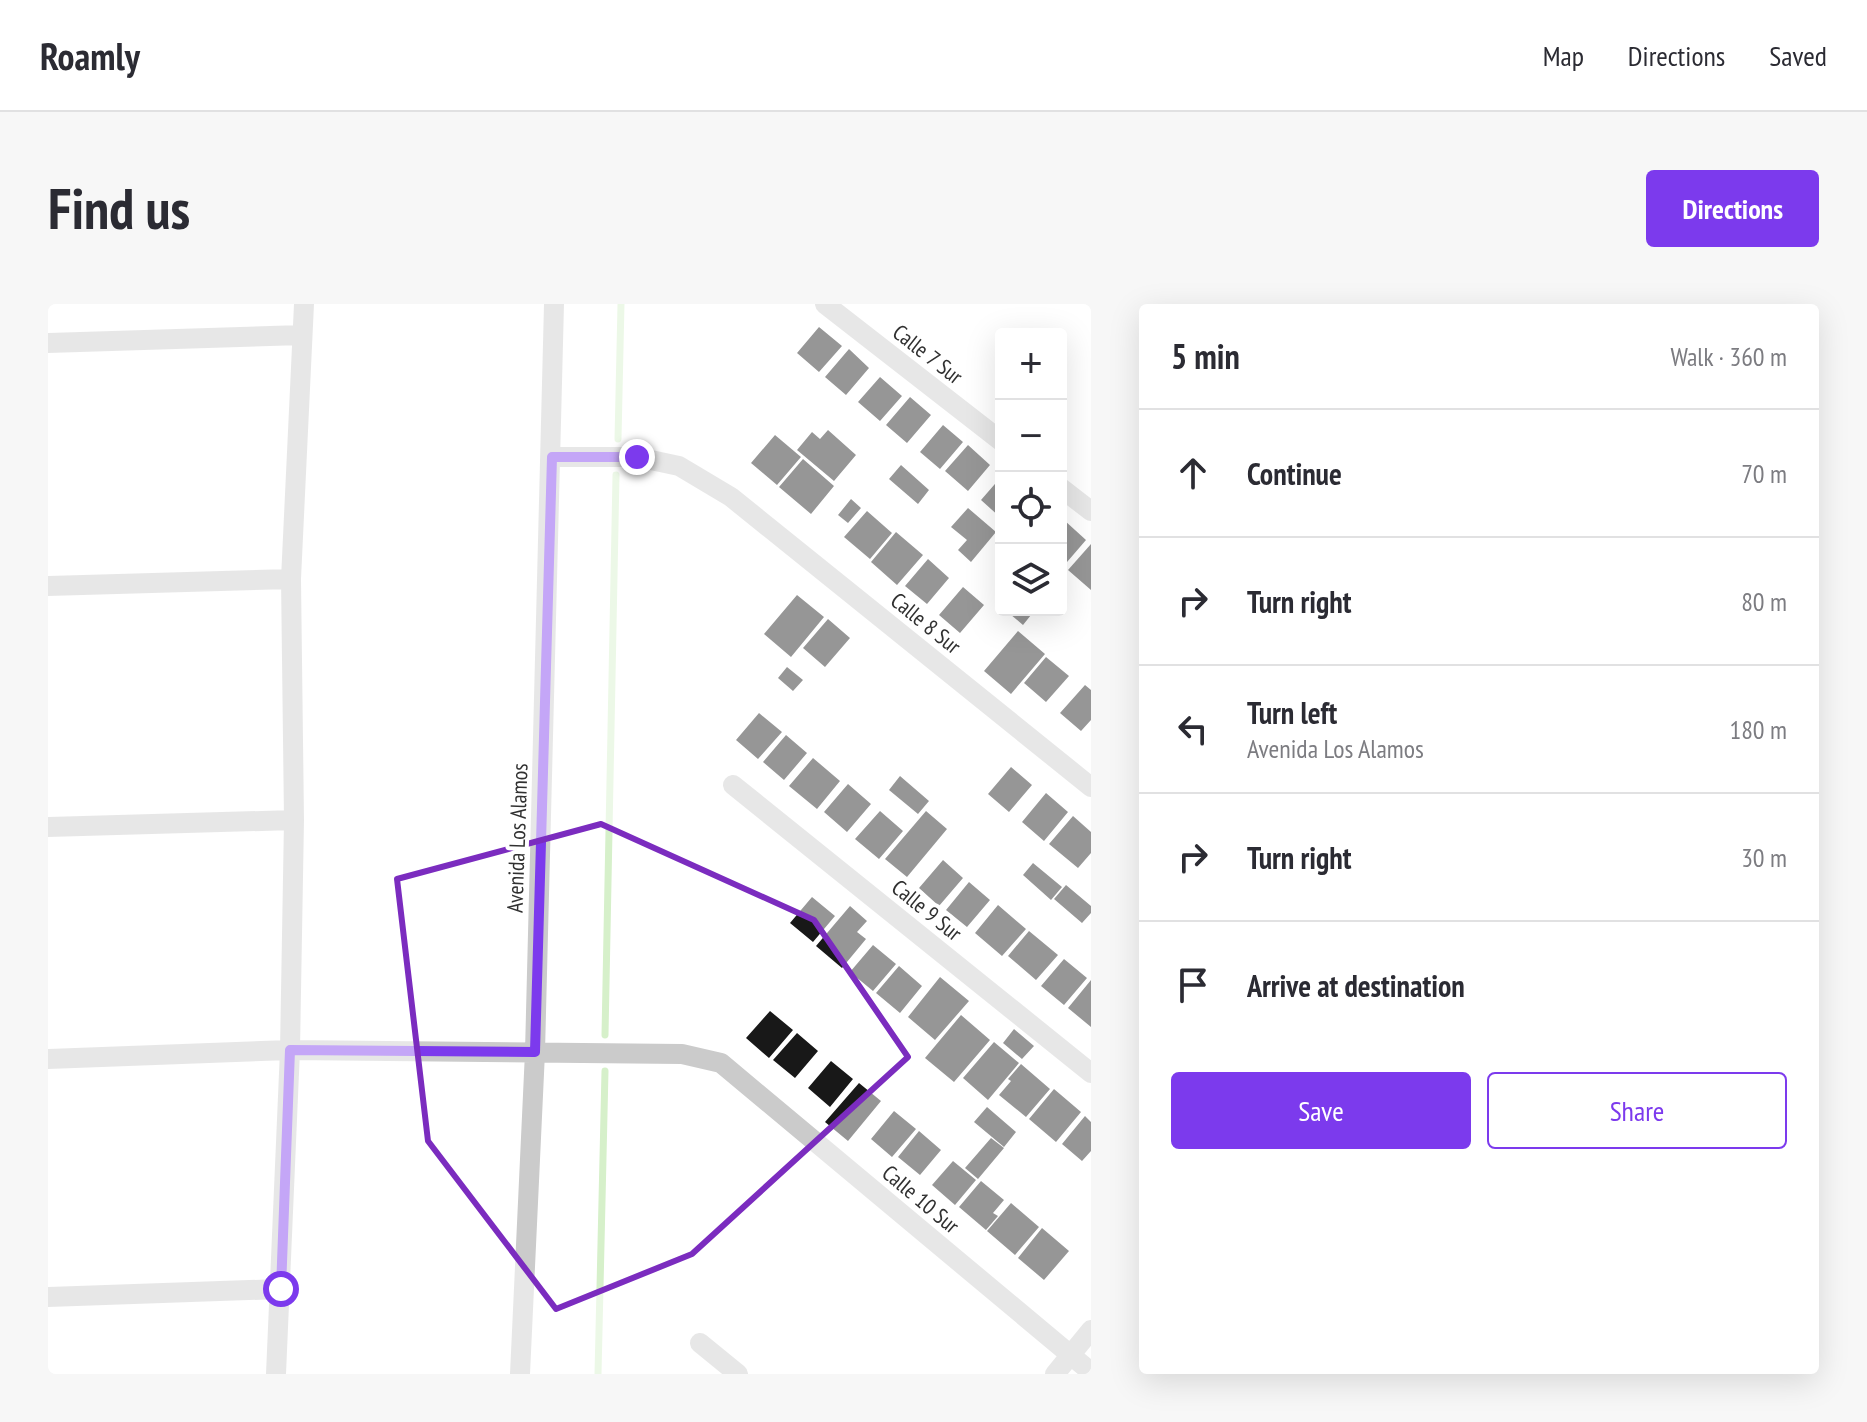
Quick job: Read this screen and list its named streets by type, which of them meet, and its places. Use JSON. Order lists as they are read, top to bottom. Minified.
{"streets":{"street":["Calle 7 Sur","Calle 8 Sur","Avenida Los Alamos","Calle 9 Sur","Calle 10 Sur"]},"crossings":[["Calle 8 Sur","Avenida Los Alamos"],["Avenida Los Alamos","Calle 10 Sur"]],"page":{"header":"Roamly","nav":["Map","Directions","Saved"],"buttons":["Directions",["Save","Share"]],"title":"Find us","heading":["5 min","Walk · 360 m"],"map_buttons":["+","−"],"list":[["Continue","70 m"],["Turn right","80 m"],["Turn left","Avenida Los Alamos","180 m"],["Turn right","30 m"],"Arrive at destination"]}}
